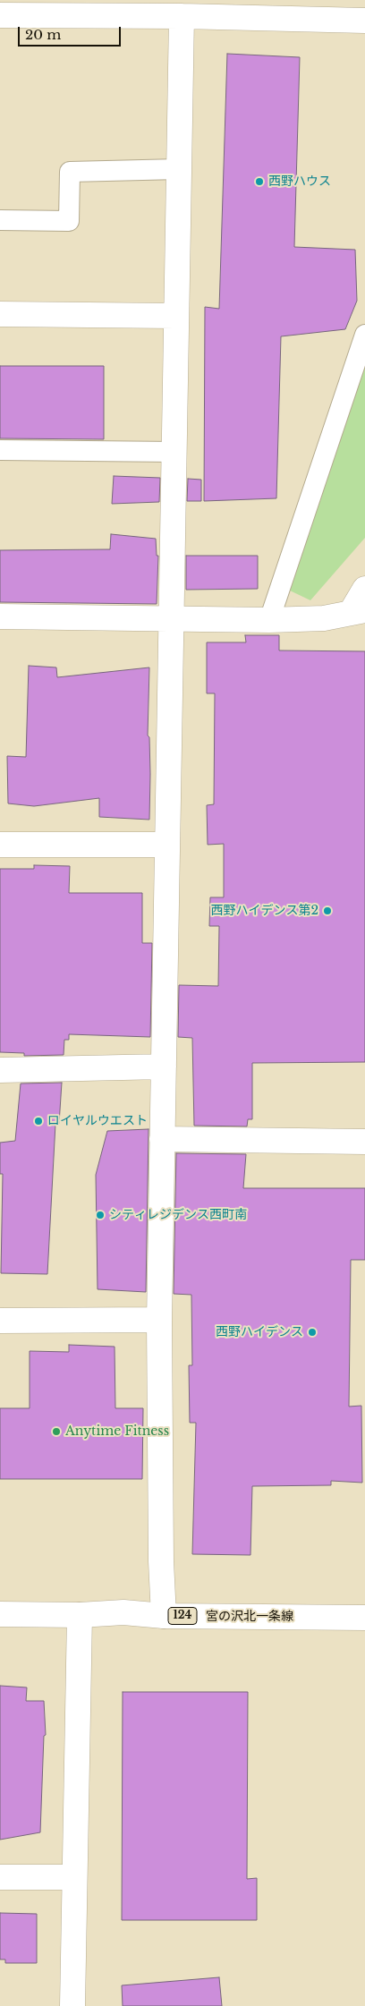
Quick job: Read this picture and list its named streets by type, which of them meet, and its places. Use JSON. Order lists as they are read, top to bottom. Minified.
{"streets":{"street":["124","宮の沢北一条線"]},"places":["西野ハウス","西野ハイデンス第2","ロイヤルウエスト","シティレジデンス西町南","西野ハイデンス","Anytime Fitness"],"scale_bar":"20 m"}
